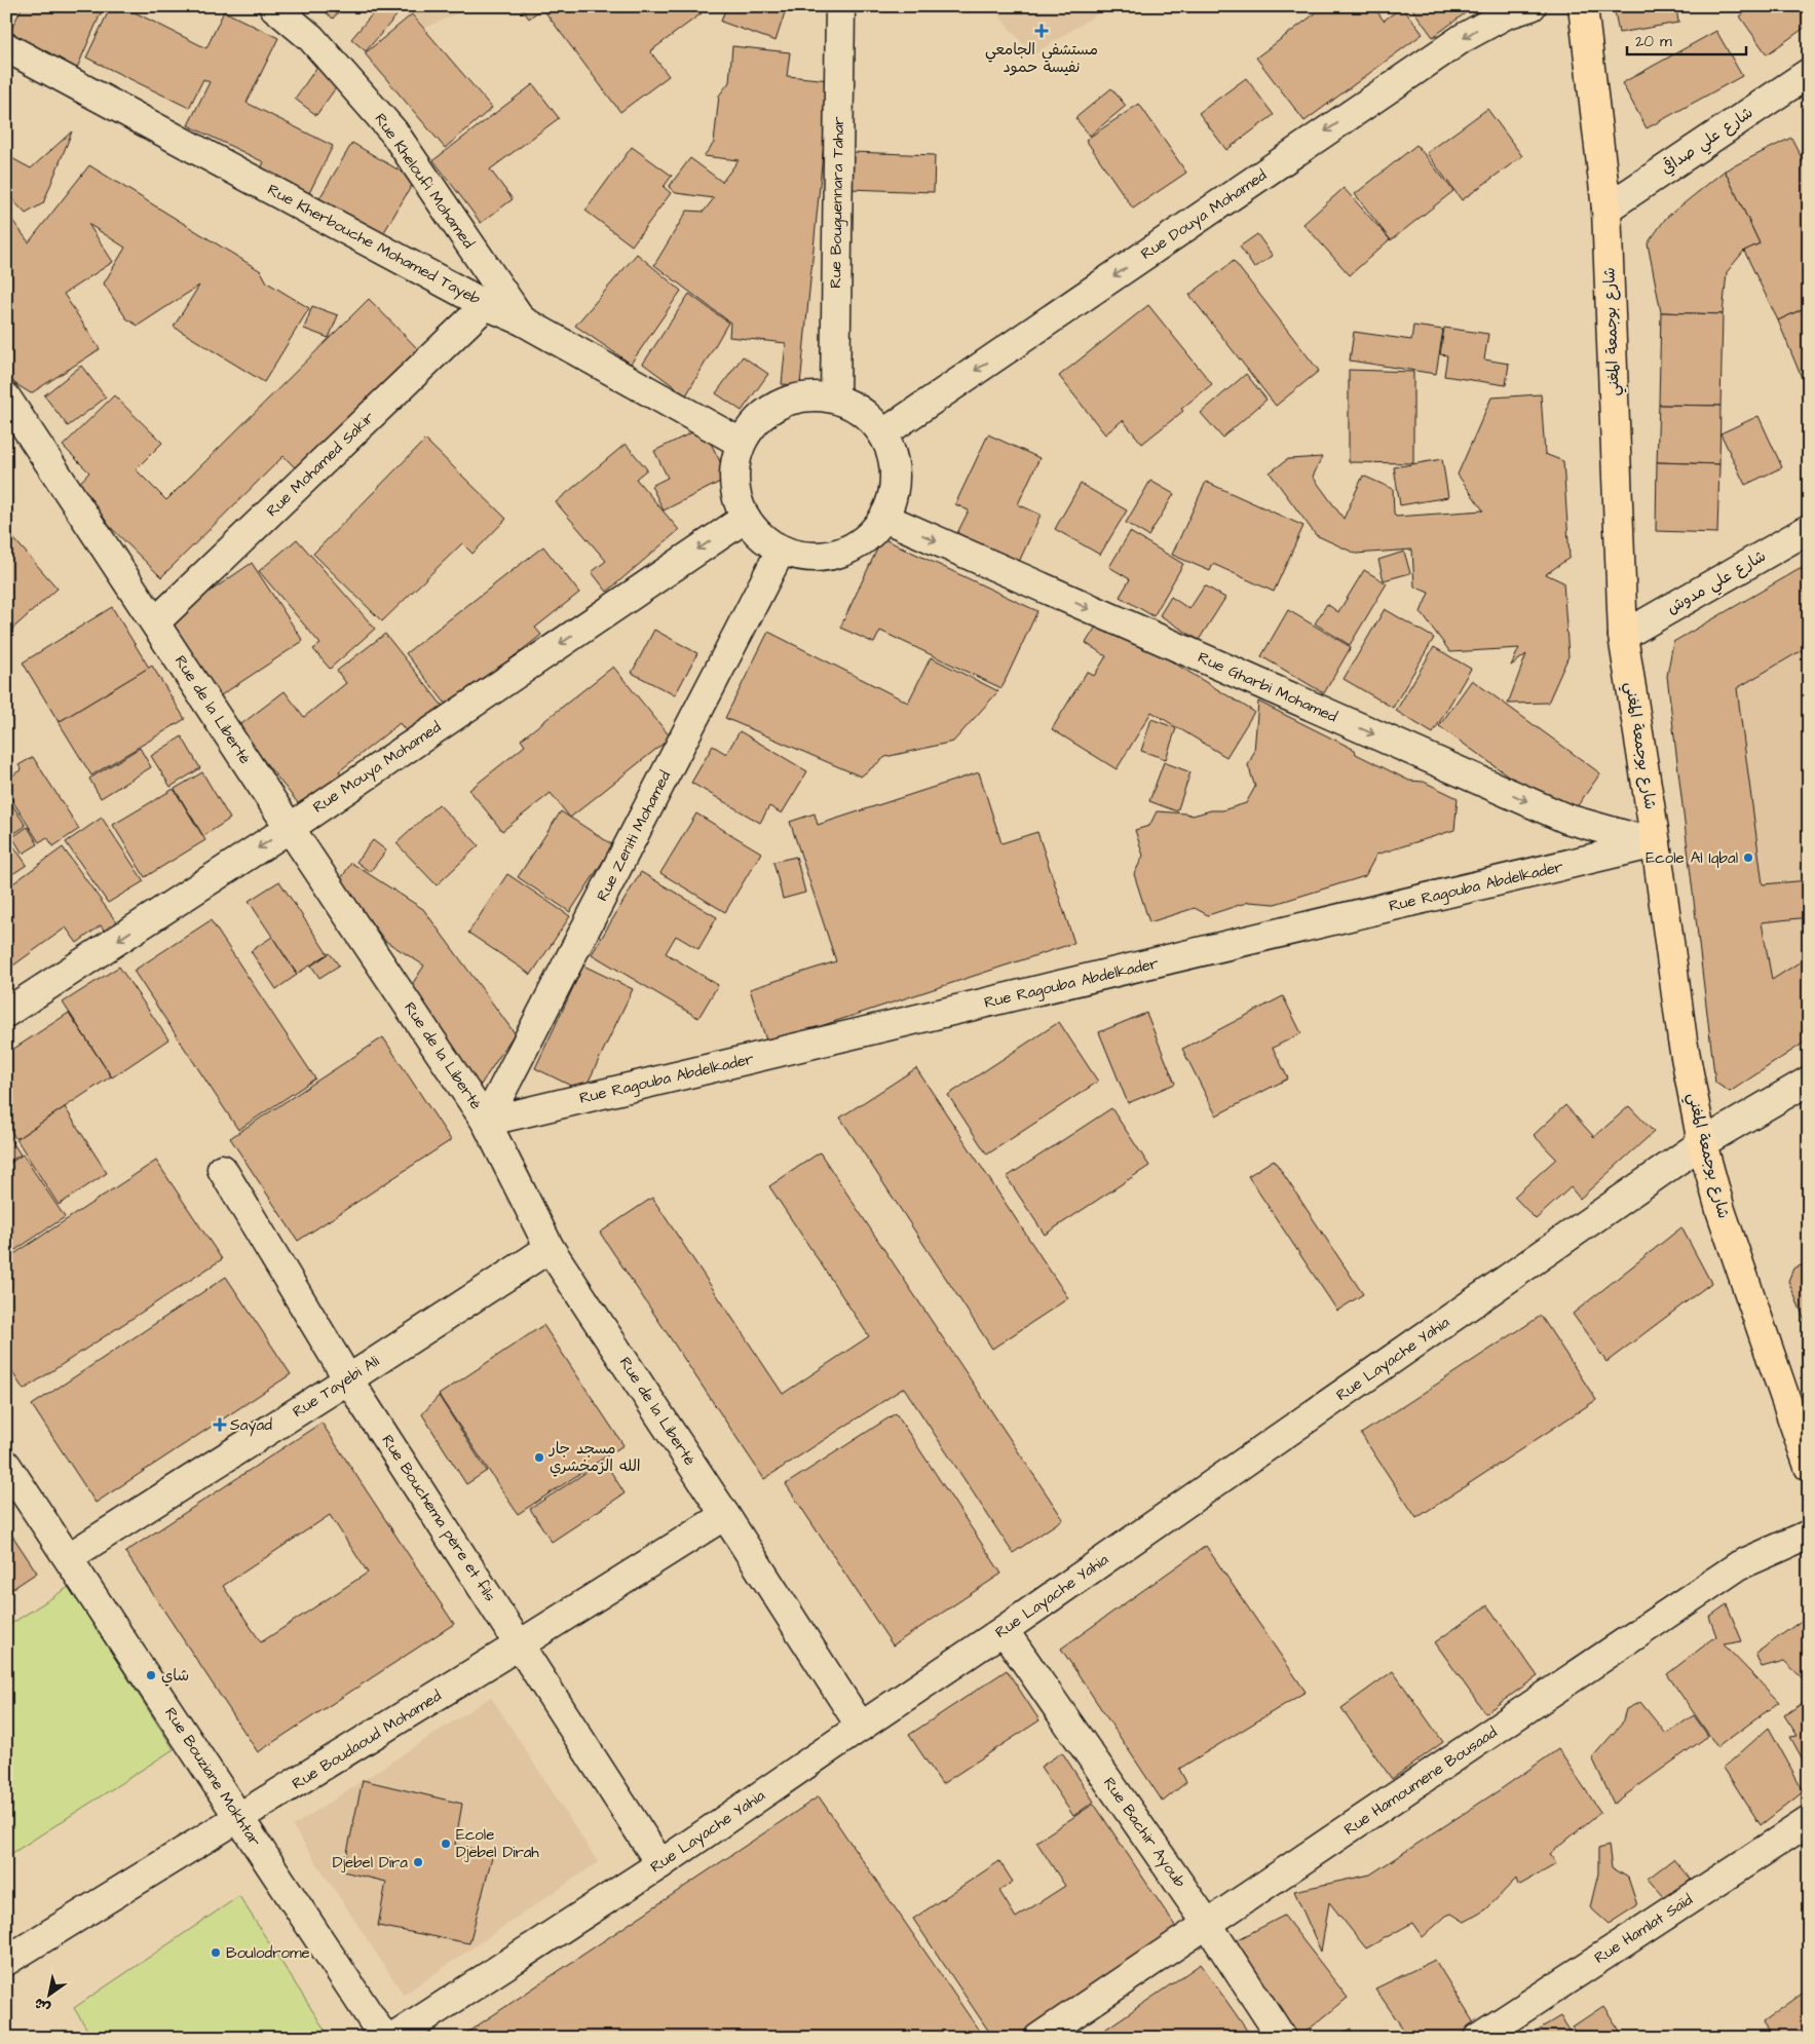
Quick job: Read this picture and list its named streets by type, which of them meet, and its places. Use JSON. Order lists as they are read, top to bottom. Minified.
{"streets":{"main road":["شارع بوجمعة المغني"],"street":["شارع علي صداقي","Rue Kheloufi Mohamed","Rue Bouguennara Tahar","Rue Douya Mohamed","Rue Kherbouche Mohamed Tayeb","Rue Mohamed Sakir","شارع علي مدوش","Rue Gharbi Mohamed","Rue de la Liberté","Rue Mouya Mohamed","Rue Zeniti Mohamed","Rue Ragouba Abdelkader","Rue Layache Yahia","Rue Tayebi Ali","Rue Bouchema père et fils","Rue Boudaoud Mohamed","Rue Bouziane Mokhtar","Rue Hamoumene Bousaad","Rue Bachir Ayoub","Rue Hamlat Saïd"]},"crossings":[["شارع علي صداقي","شارع بوجمعة المغني"],["Rue Kheloufi Mohamed","Rue Kherbouche Mohamed Tayeb"],["Rue Bouguennara Tahar","Rue Douya Mohamed"],["Rue Bouguennara Tahar","Rue Kherbouche Mohamed Tayeb"],["Rue Bouguennara Tahar","Rue Gharbi Mohamed"],["Rue Bouguennara Tahar","Rue Mouya Mohamed"],["Rue Bouguennara Tahar","Rue Zeniti Mohamed"],["Rue Douya Mohamed","Rue Kherbouche Mohamed Tayeb"],["Rue Douya Mohamed","Rue Gharbi Mohamed"],["Rue Douya Mohamed","Rue Mouya Mohamed"],["Rue Douya Mohamed","Rue Zeniti Mohamed"],["Rue Kherbouche Mohamed Tayeb","Rue Mohamed Sakir"],["Rue Kherbouche Mohamed Tayeb","Rue Gharbi Mohamed"],["Rue Kherbouche Mohamed Tayeb","Rue Mouya Mohamed"],["Rue Kherbouche Mohamed Tayeb","Rue Zeniti Mohamed"],["شارع بوجمعة المغني","شارع علي مدوش"],["شارع بوجمعة المغني","Rue Gharbi Mohamed"],["شارع بوجمعة المغني","Rue Ragouba Abdelkader"],["شارع بوجمعة المغني","Rue Layache Yahia"],["Rue Mohamed Sakir","Rue de la Liberté"],["Rue Gharbi Mohamed","Rue Mouya Mohamed"],["Rue Gharbi Mohamed","Rue Zeniti Mohamed"],["Rue Gharbi Mohamed","Rue Ragouba Abdelkader"],["Rue de la Liberté","Rue Mouya Mohamed"],["Rue de la Liberté","Rue Zeniti Mohamed"],["Rue de la Liberté","Rue Ragouba Abdelkader"],["Rue de la Liberté","Rue Layache Yahia"],["Rue de la Liberté","Rue Tayebi Ali"],["Rue de la Liberté","Rue Boudaoud Mohamed"],["Rue Mouya Mohamed","Rue Zeniti Mohamed"],["Rue Zeniti Mohamed","Rue Ragouba Abdelkader"],["Rue Layache Yahia","Rue Bouchema père et fils"],["Rue Layache Yahia","Rue Bachir Ayoub"],["Rue Tayebi Ali","Rue Bouchema père et fils"],["Rue Tayebi Ali","Rue Bouziane Mokhtar"],["Rue Bouchema père et fils","Rue Boudaoud Mohamed"],["Rue Boudaoud Mohamed","Rue Bouziane Mokhtar"],["Rue Hamoumene Bousaad","Rue Bachir Ayoub"]],"one_way":["Rue Douya Mohamed","Rue Gharbi Mohamed","Rue Mouya Mohamed"],"places":{"health":["مستشفى الجامعي نفيسة حمود","Sayad"],"other":["Ecole Al Iqbal","مسجد جار الله الزمخشري","شاي","Ecole Djebel Dirah","Djebel Dira","Boulodrome"]},"scale_bar":"20 m","north":"bottom left"}
